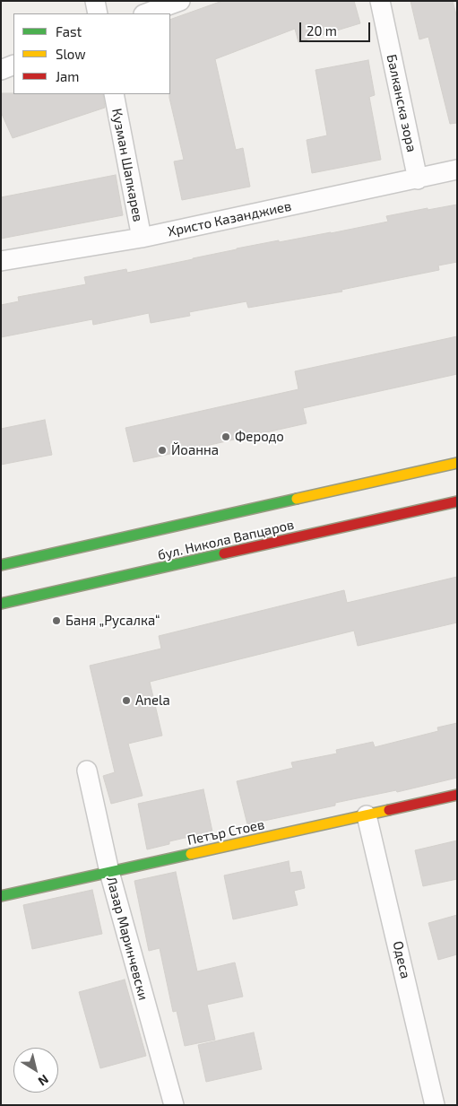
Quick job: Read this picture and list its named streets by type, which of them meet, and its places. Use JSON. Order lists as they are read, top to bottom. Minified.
{"streets":{"street":["Балканска зора","Кузман Шапкарев","Христо Казанджиев","бул. Никола Вапцаров","Петър Стоев","Лазар Маринчевски","Одеса"]},"crossings":[["Балканска зора","Христо Казанджиев"],["Кузман Шапкарев","Христо Казанджиев"],["Петър Стоев","Лазар Маринчевски"],["Петър Стоев","Одеса"]],"places":["Феродо","Йоанна","Баня „Русалка“","Anela"],"legend":["Fast","Slow","Jam"],"scale_bar":"20 m","north":"bottom right"}
